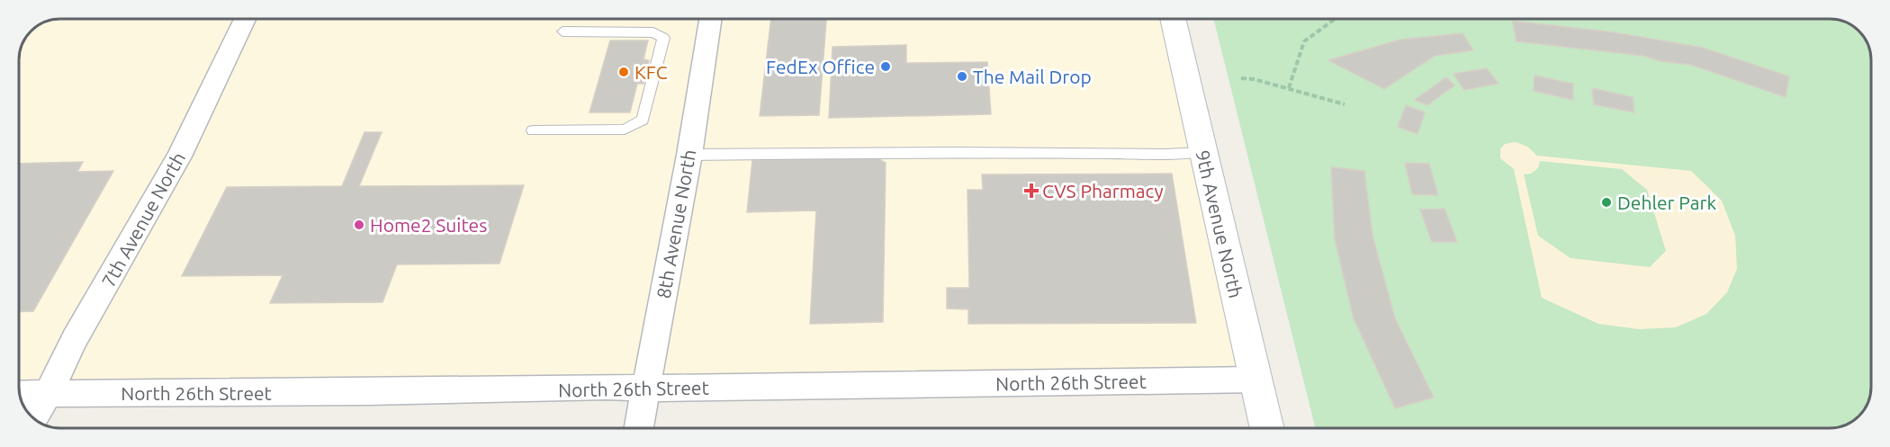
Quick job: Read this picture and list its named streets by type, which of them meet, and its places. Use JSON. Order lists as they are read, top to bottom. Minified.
{"streets":{"street":["7th Avenue North","8th Avenue North","9th Avenue North","North 26th Street"]},"crossings":[["7th Avenue North","North 26th Street"],["8th Avenue North","North 26th Street"],["9th Avenue North","North 26th Street"]],"places":{"other":["FedEx Office","KFC","The Mail Drop","Dehler Park","Home2 Suites"],"health":["CVS Pharmacy"]}}
